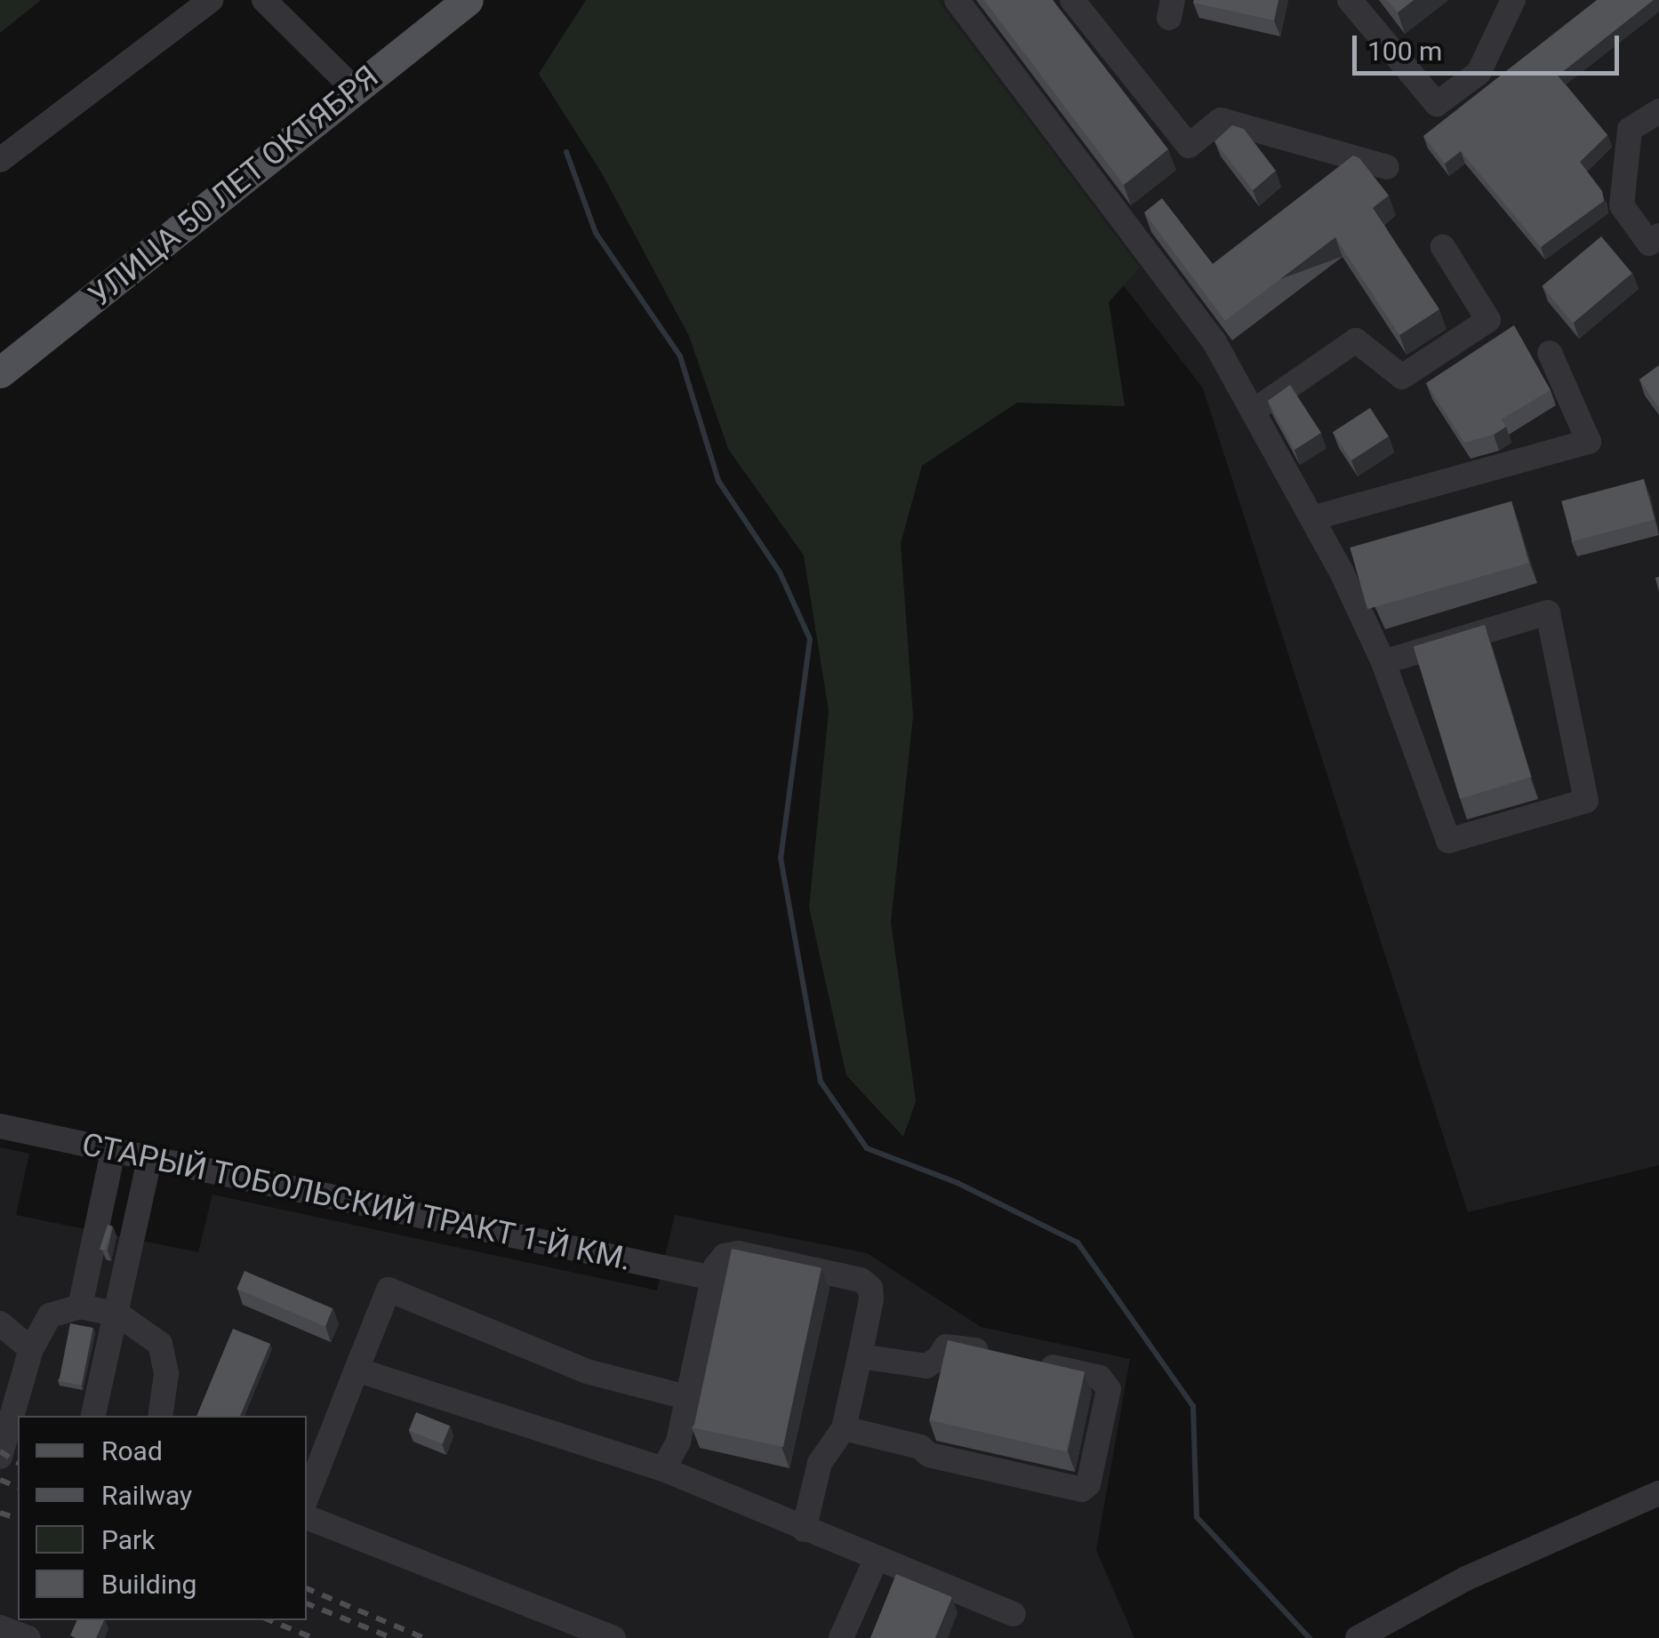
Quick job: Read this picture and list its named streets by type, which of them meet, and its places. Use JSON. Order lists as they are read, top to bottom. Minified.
{"streets":{"main road":["УЛИЦА 50 ЛЕТ ОКТЯБРЯ"],"lane":["СТАРЫЙ ТОБОЛЬСКИЙ ТРАКТ 1-Й КМ."]},"legend":["Road","Railway","Park","Building"],"scale_bar":"100 m"}
